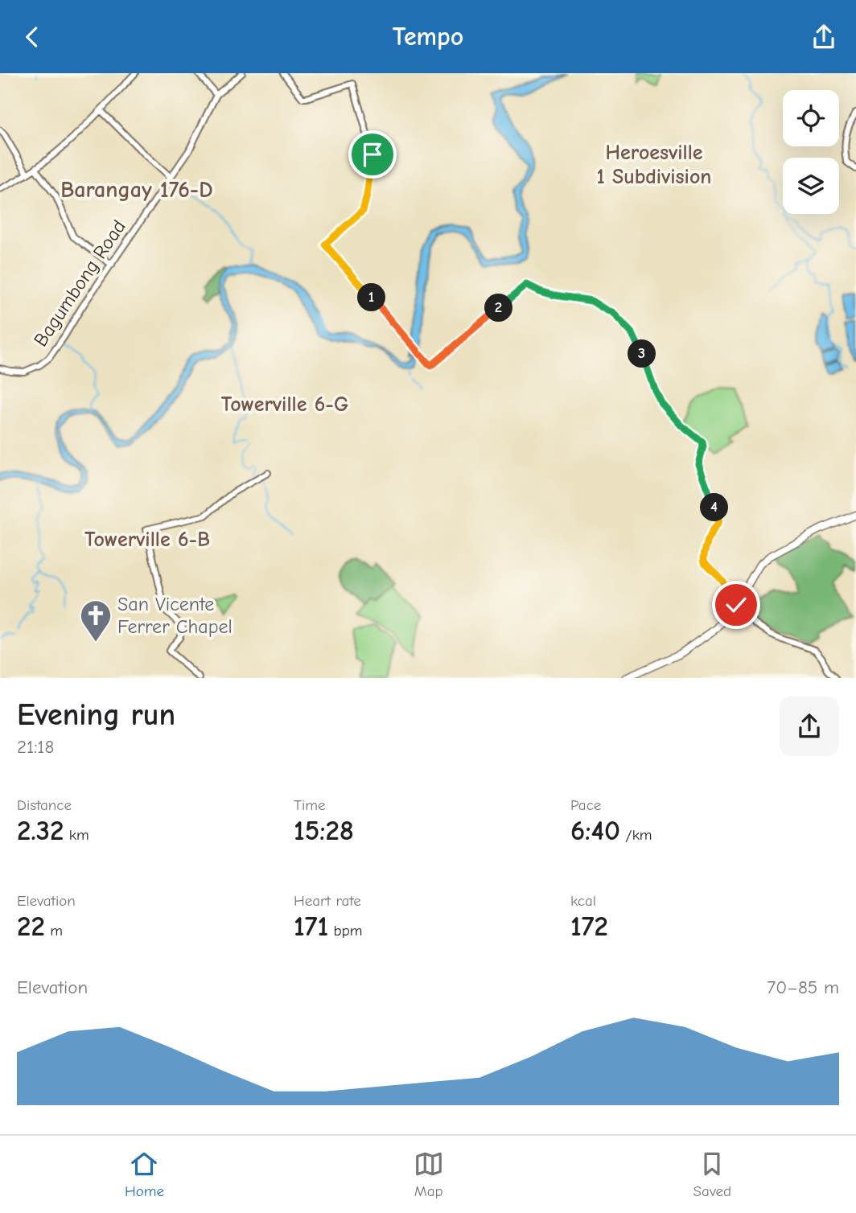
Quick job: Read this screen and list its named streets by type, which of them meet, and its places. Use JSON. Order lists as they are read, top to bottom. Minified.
{"streets":{"street":["Bagumbong Road"]},"districts":["Heroesville 1 Subdivision","Barangay 176-D","Towerville 6-G","Towerville 6-B"],"places":{"church":["San Vicente Ferrer Chapel"]},"page":{"header":"Tempo","pins":["1","2","3","4"],"heading":["Evening run","21:18"],"stats":[["Distance","2.32 km"],["Time","15:28"],["Pace","6:40 /km"],["Elevation","22 m"],["Heart rate","171 bpm"],["kcal","172"]],"chart":["Elevation","70–85 m"],"tabs":["Home","Map","Saved"]}}
